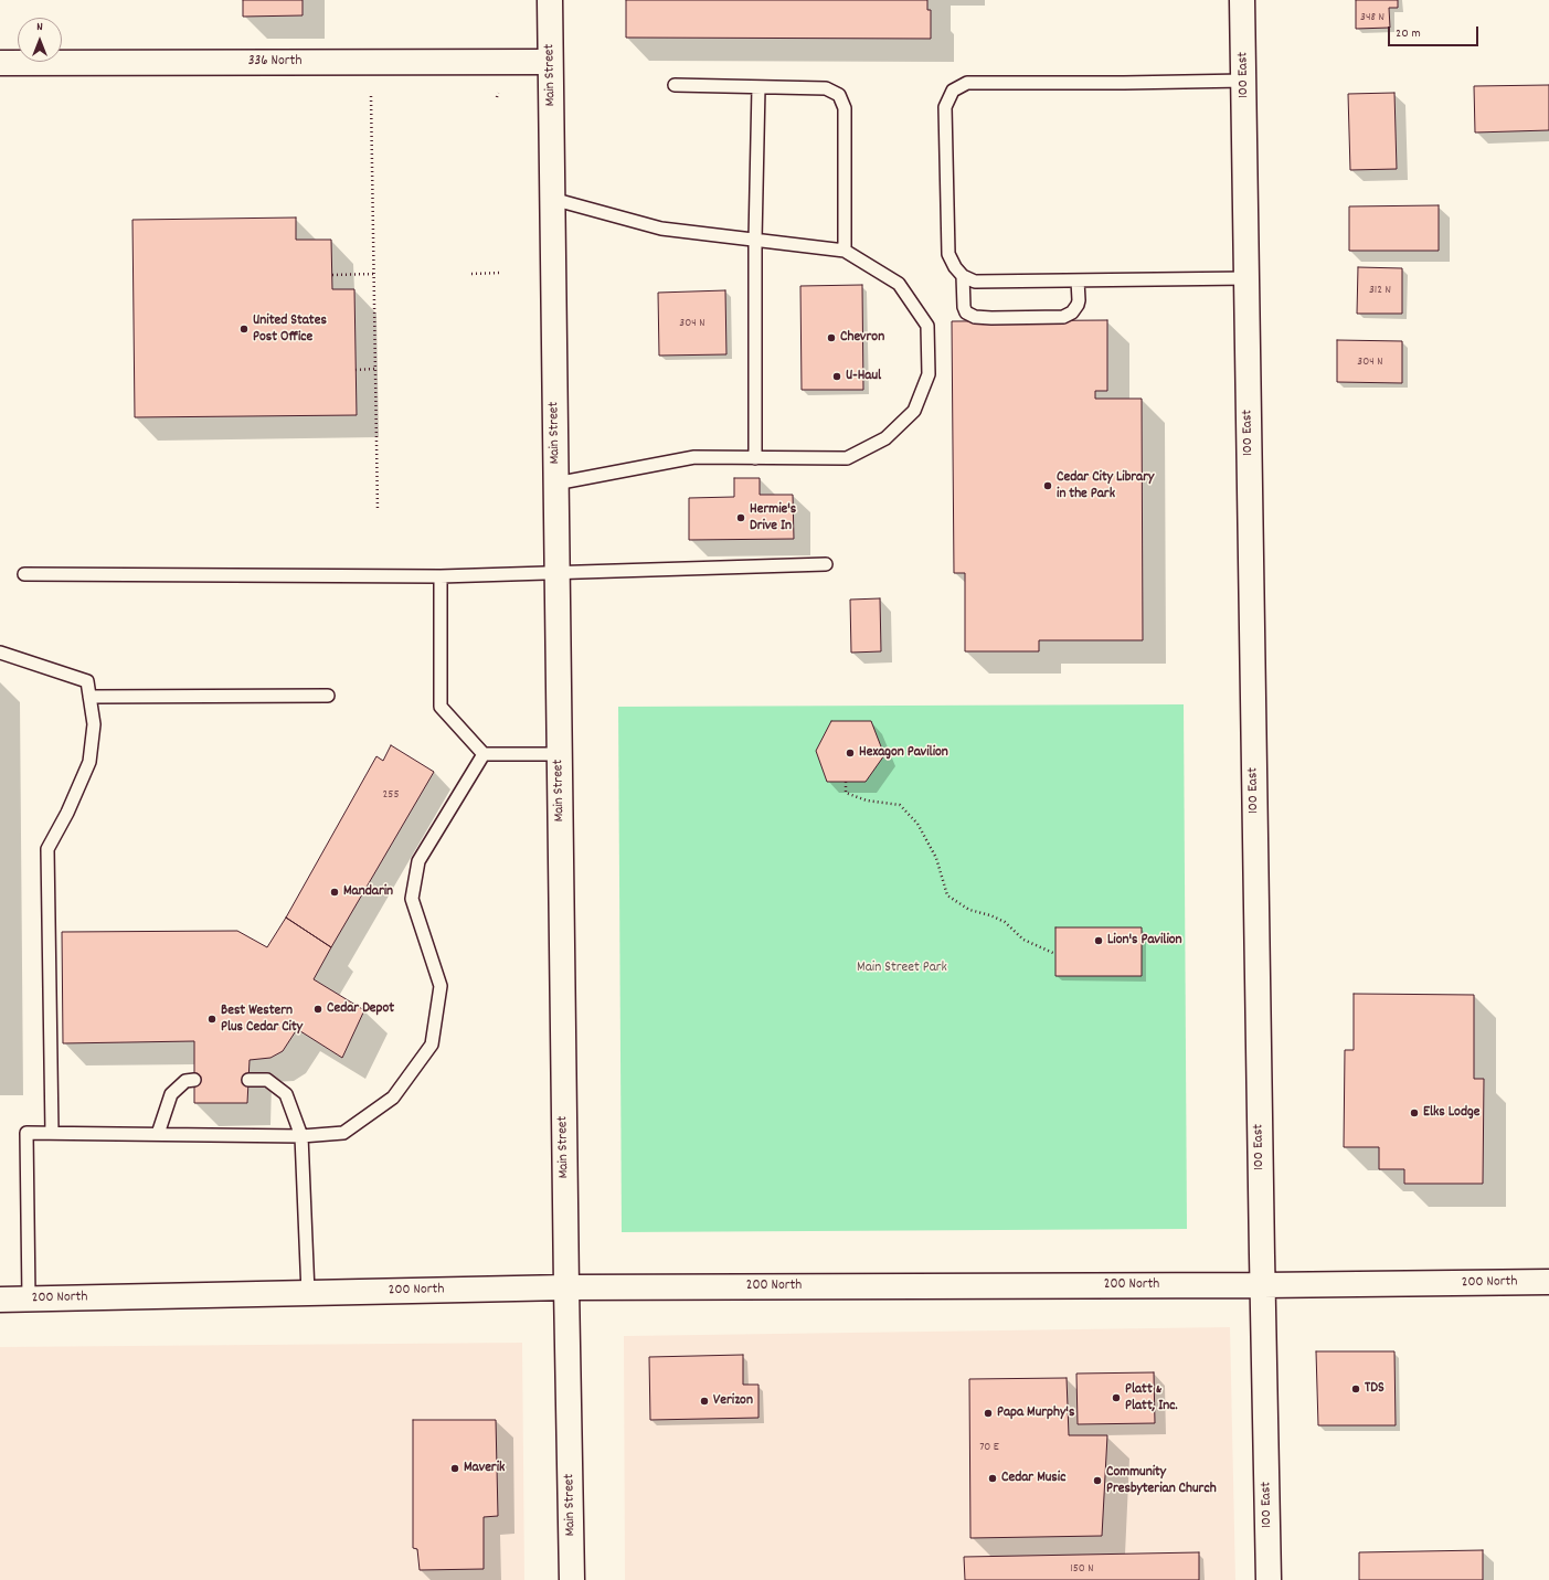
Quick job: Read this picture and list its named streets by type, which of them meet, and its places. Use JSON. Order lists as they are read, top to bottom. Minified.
{"streets":{"street":["336 North","Main Street","100 East","200 North"]},"crossings":[["336 North","Main Street"],["Main Street","200 North"],["100 East","200 North"]],"parks":["Main Street Park"],"places":["United States Post Office","Chevron","U-Haul","Cedar City Library in the Park","Hermie's Drive In","Hexagon Pavilion","Mandarin","Lion's Pavilion","Cedar Depot","Best Western Plus Cedar City","Elks Lodge","TDS","Platt & Platt, Inc.","Verizon","Papa Murphy's","Maverik","Cedar Music","Community Presbyterian Church"],"house_numbers":["348 N","312 N","304 N","304 N","255","70 E","150 N"],"scale_bar":"20 m","north":"top"}
